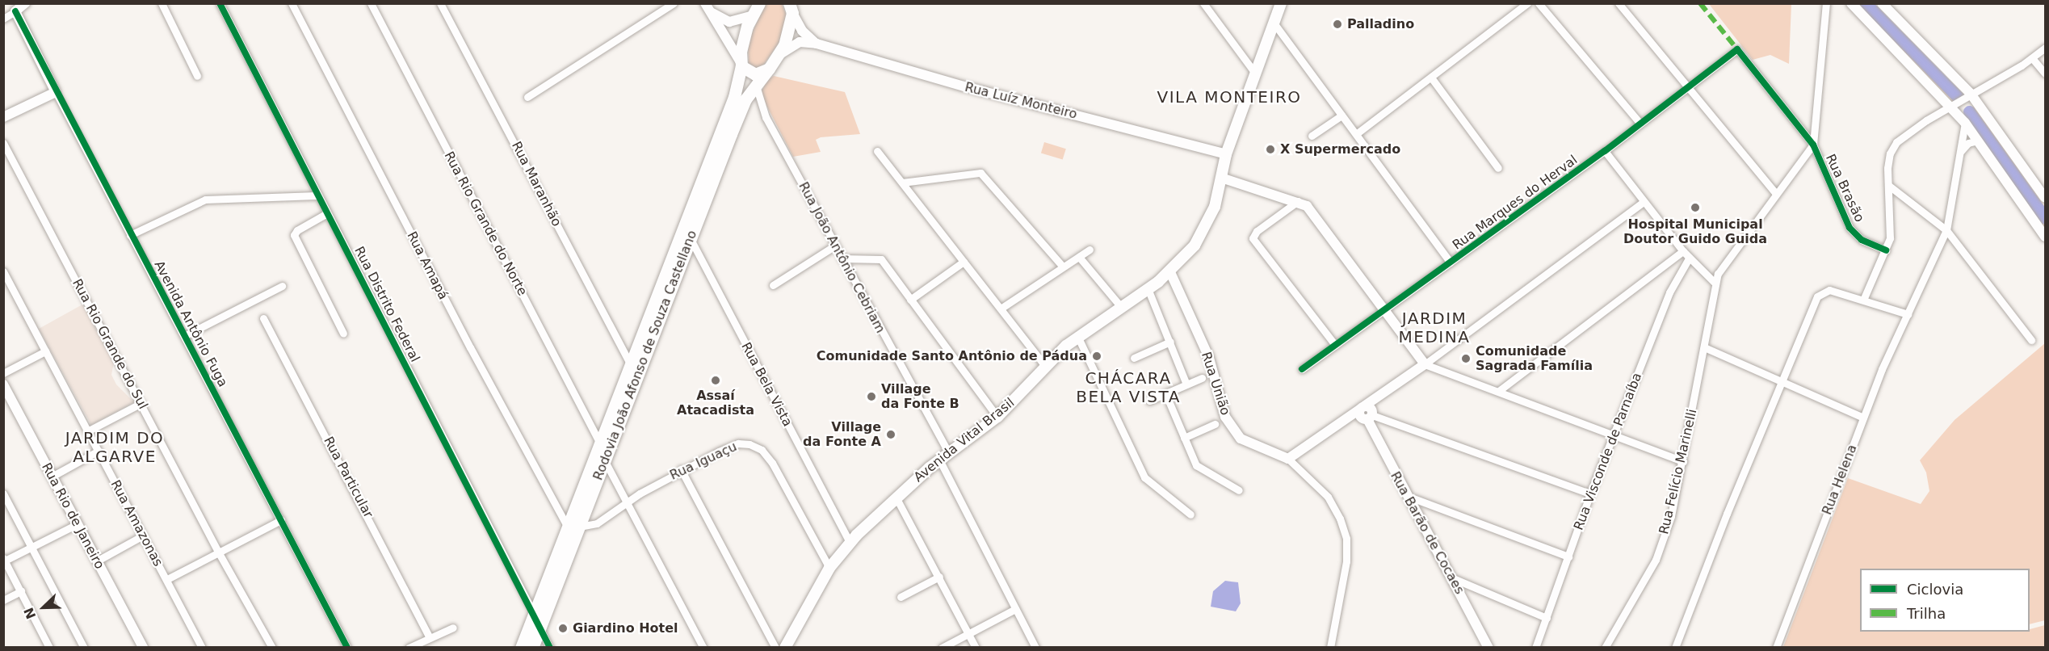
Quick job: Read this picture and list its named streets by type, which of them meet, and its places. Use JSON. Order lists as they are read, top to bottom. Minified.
{"streets":{"main road":["Rodovia João Afonso de Souza Castellano","Avenida Vital Brasil"],"street":["Rua Luíz Monteiro","Rua Maranhão","Rua Brasão","Rua Marques do Herval","Rua Rio Grande do Norte","Rua João Antônio Cebriam","Rua Amapá","Rua Distrito Federal","Avenida Antônio Fuga","Rua Rio Grande do Sul","Rua União","Rua Bela Vista","Rua Visconde de Parnaíba","Rua Iguaçu","Rua Felício Marinelli","Rua Particular","Rua Helena","Rua Rio de Janeiro","Rua Amazonas","Rua Barão de Cocaes"]},"crossings":[["Rua Luíz Monteiro","Rodovia João Afonso de Souza Castellano"],["Rua Luíz Monteiro","Avenida Vital Brasil"],["Rua Maranhão","Rodovia João Afonso de Souza Castellano"],["Rua Brasão","Rua Marques do Herval"],["Rua Brasão","Rua Felício Marinelli"],["Rua Marques do Herval","Rua Felício Marinelli"],["Rua Rio Grande do Norte","Rodovia João Afonso de Souza Castellano"],["Rua João Antônio Cebriam","Rodovia João Afonso de Souza Castellano"],["Rua João Antônio Cebriam","Avenida Vital Brasil"],["Rua Amapá","Rodovia João Afonso de Souza Castellano"],["Rua Amapá","Rua Iguaçu"],["Rua Distrito Federal","Rodovia João Afonso de Souza Castellano"],["Rodovia João Afonso de Souza Castellano","Rua Bela Vista"],["Rodovia João Afonso de Souza Castellano","Rua Iguaçu"],["Rua União","Avenida Vital Brasil"],["Rua Bela Vista","Avenida Vital Brasil"],["Avenida Vital Brasil","Rua Iguaçu"]],"districts":["VILA MONTEIRO","JARDIM MEDINA","CHÁCARA BELA VISTA","JARDIM DO ALGARVE"],"places":["Palladino","X Supermercado","Hospital Municipal Doutor Guido Guida","Comunidade Santo Antônio de Pádua","Comunidade Sagrada Família","Assaí Atacadista","Village da Fonte B","Village da Fonte A","Giardino Hotel"],"legend":["Ciclovia","Trilha"],"north":"bottom left"}
